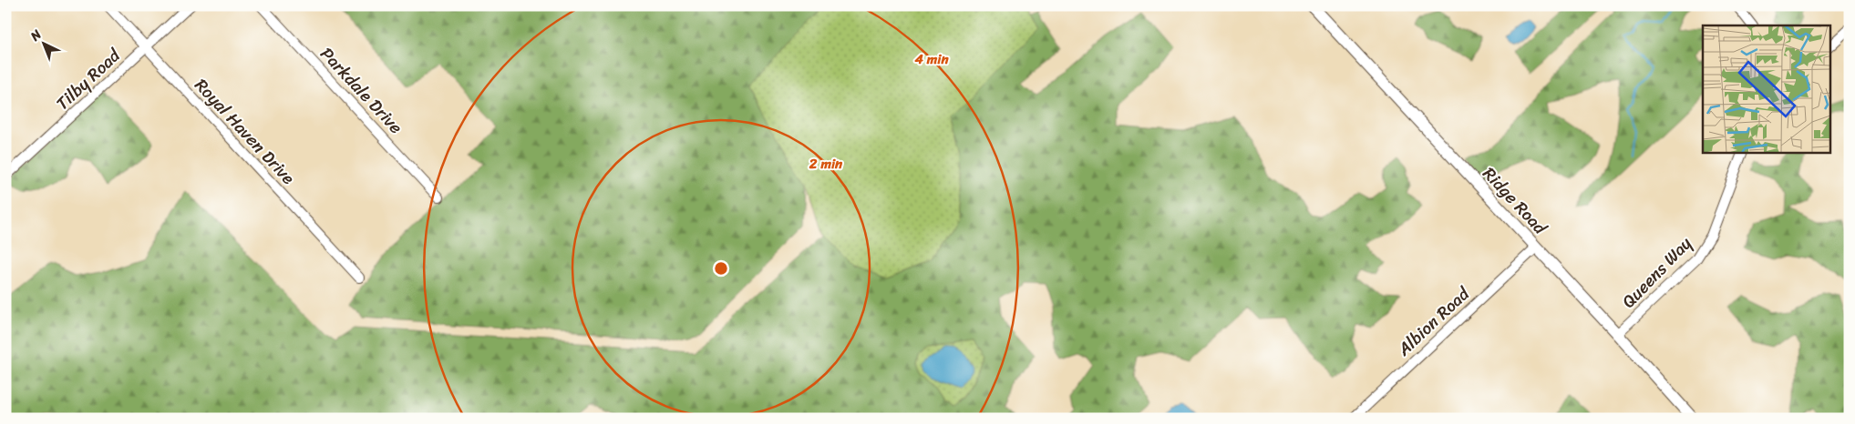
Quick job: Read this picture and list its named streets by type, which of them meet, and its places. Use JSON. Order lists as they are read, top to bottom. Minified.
{"streets":{"main road":["Ridge Road"],"street":["Tilby Road","Parkdale Drive","Royal Haven Drive","Queens Way","Albion Road"]},"crossings":[["Tilby Road","Royal Haven Drive"],["Ridge Road","Queens Way"],["Ridge Road","Albion Road"]],"north":"top left","rings":["4 min","2 min"]}
